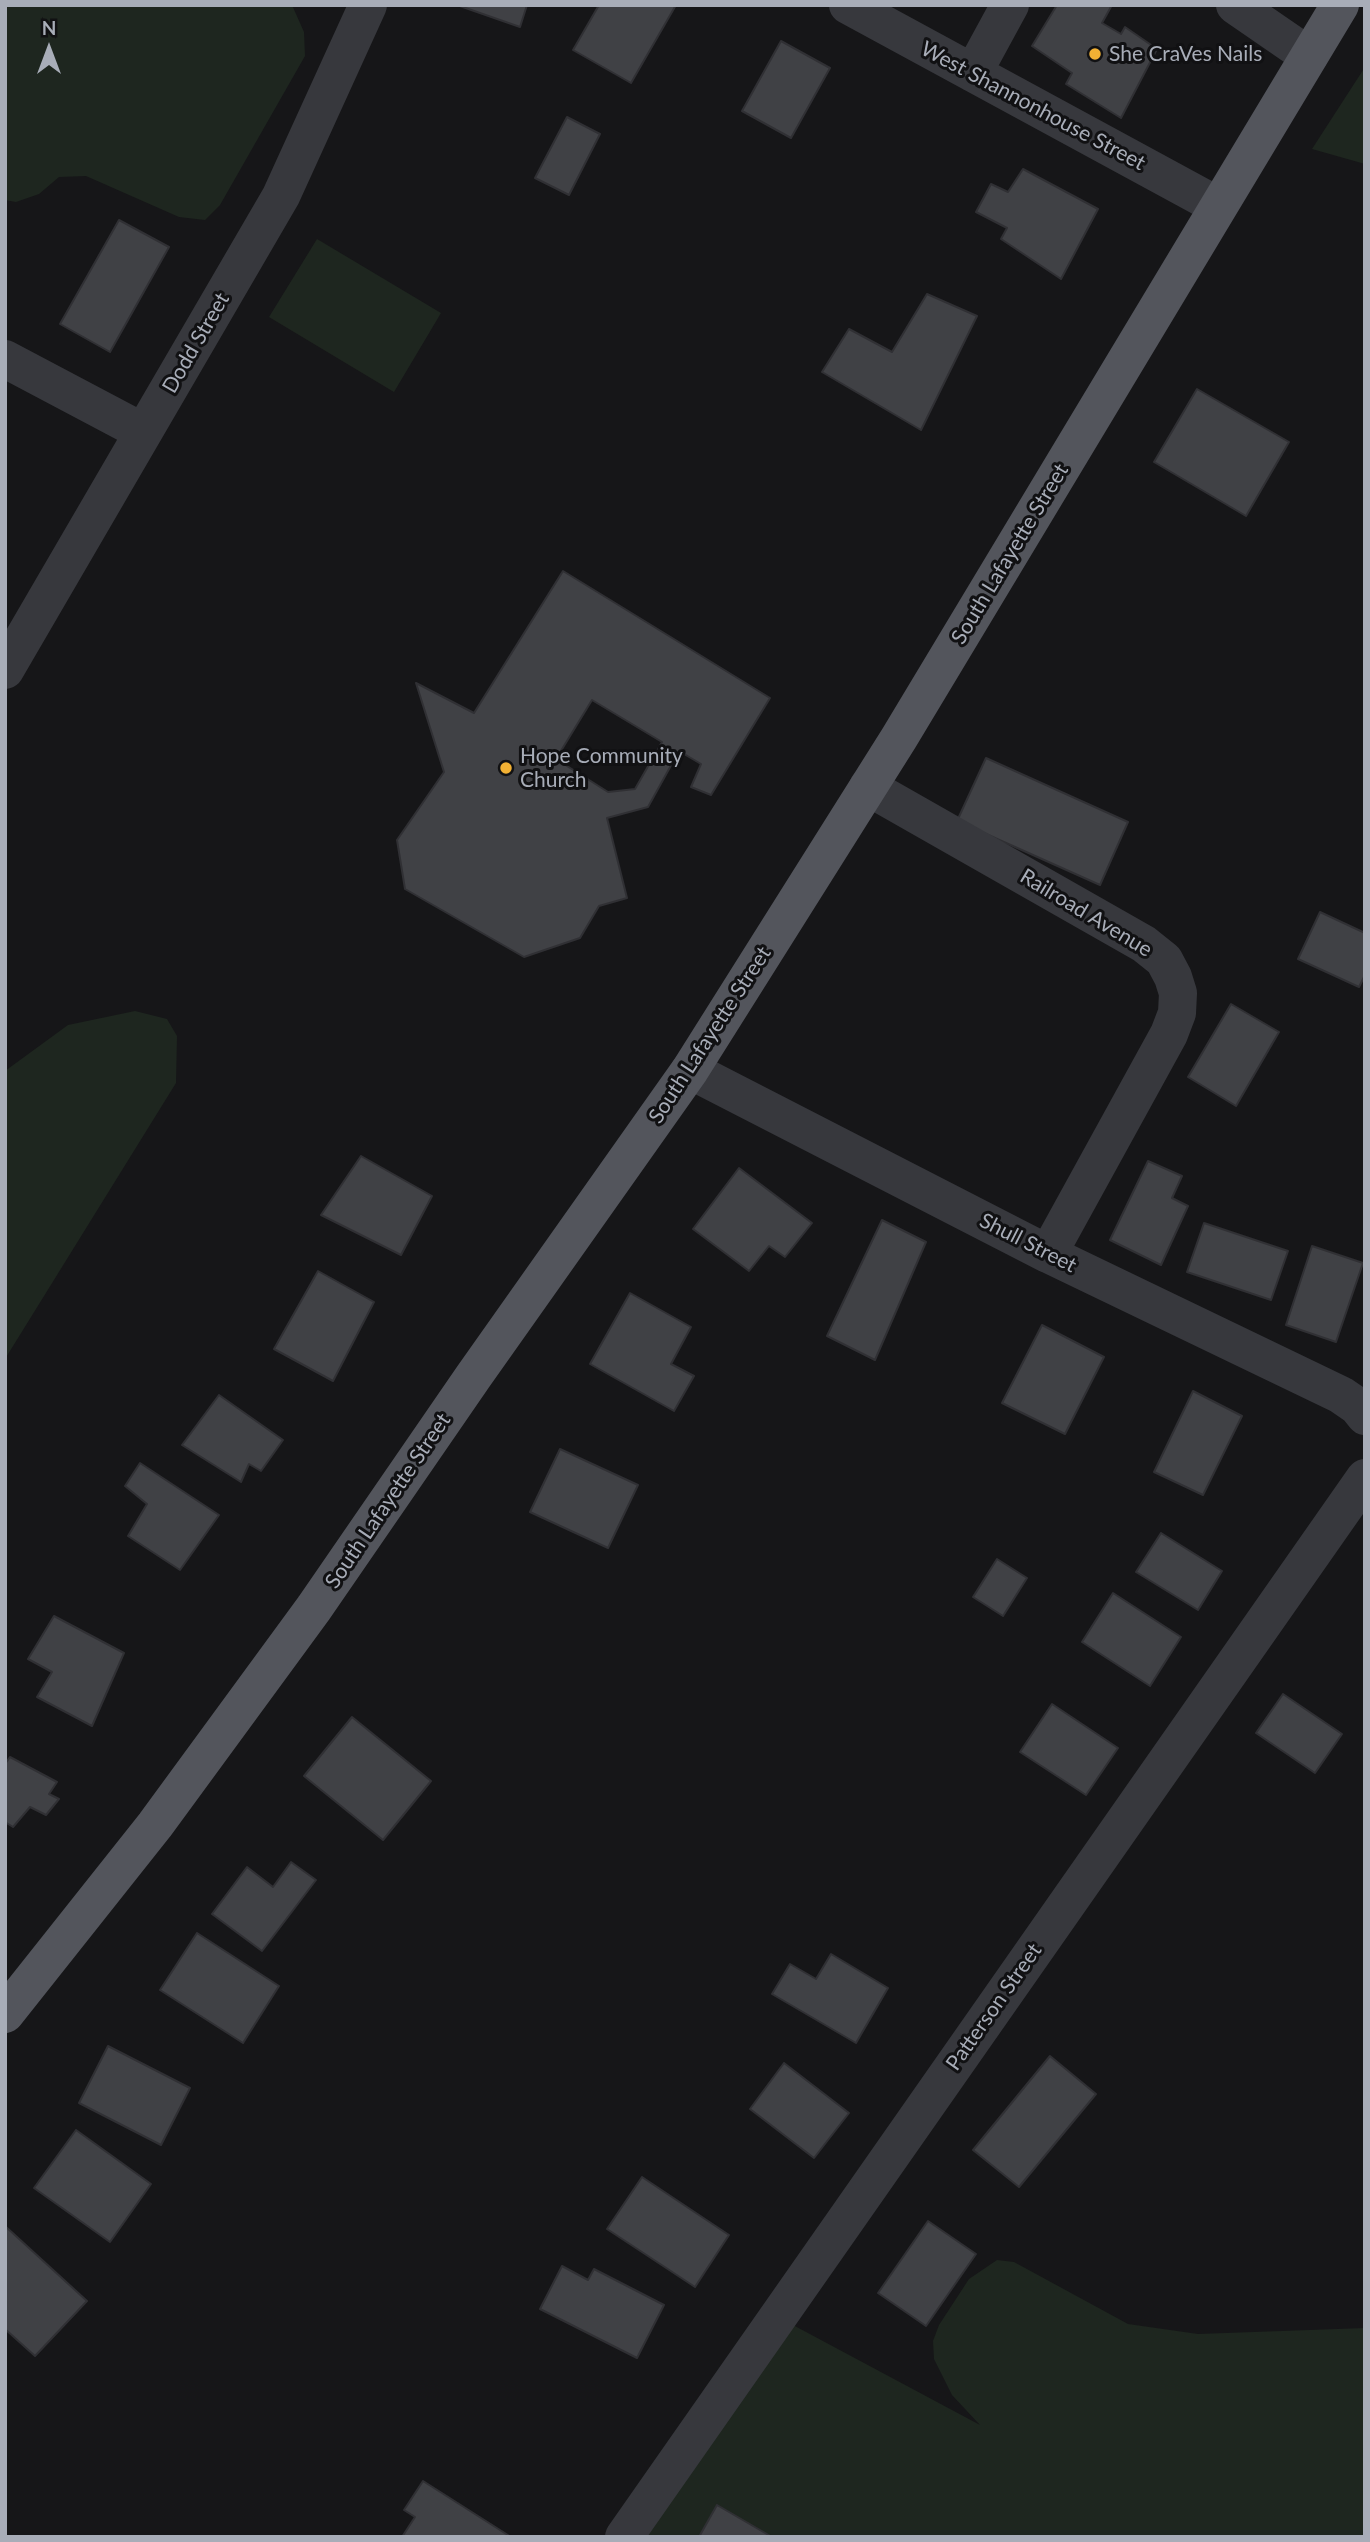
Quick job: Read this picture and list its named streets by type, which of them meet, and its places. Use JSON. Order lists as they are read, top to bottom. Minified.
{"streets":{"main road":["South Lafayette Street"],"street":["West Shannonhouse Street","Dodd Street","Railroad Avenue","Shull Street","Patterson Street"]},"crossings":[["West Shannonhouse Street","South Lafayette Street"],["South Lafayette Street","Railroad Avenue"],["South Lafayette Street","Shull Street"],["Railroad Avenue","Shull Street"]],"places":["She CraVes Nails","Hope Community Church"],"north":"top"}
